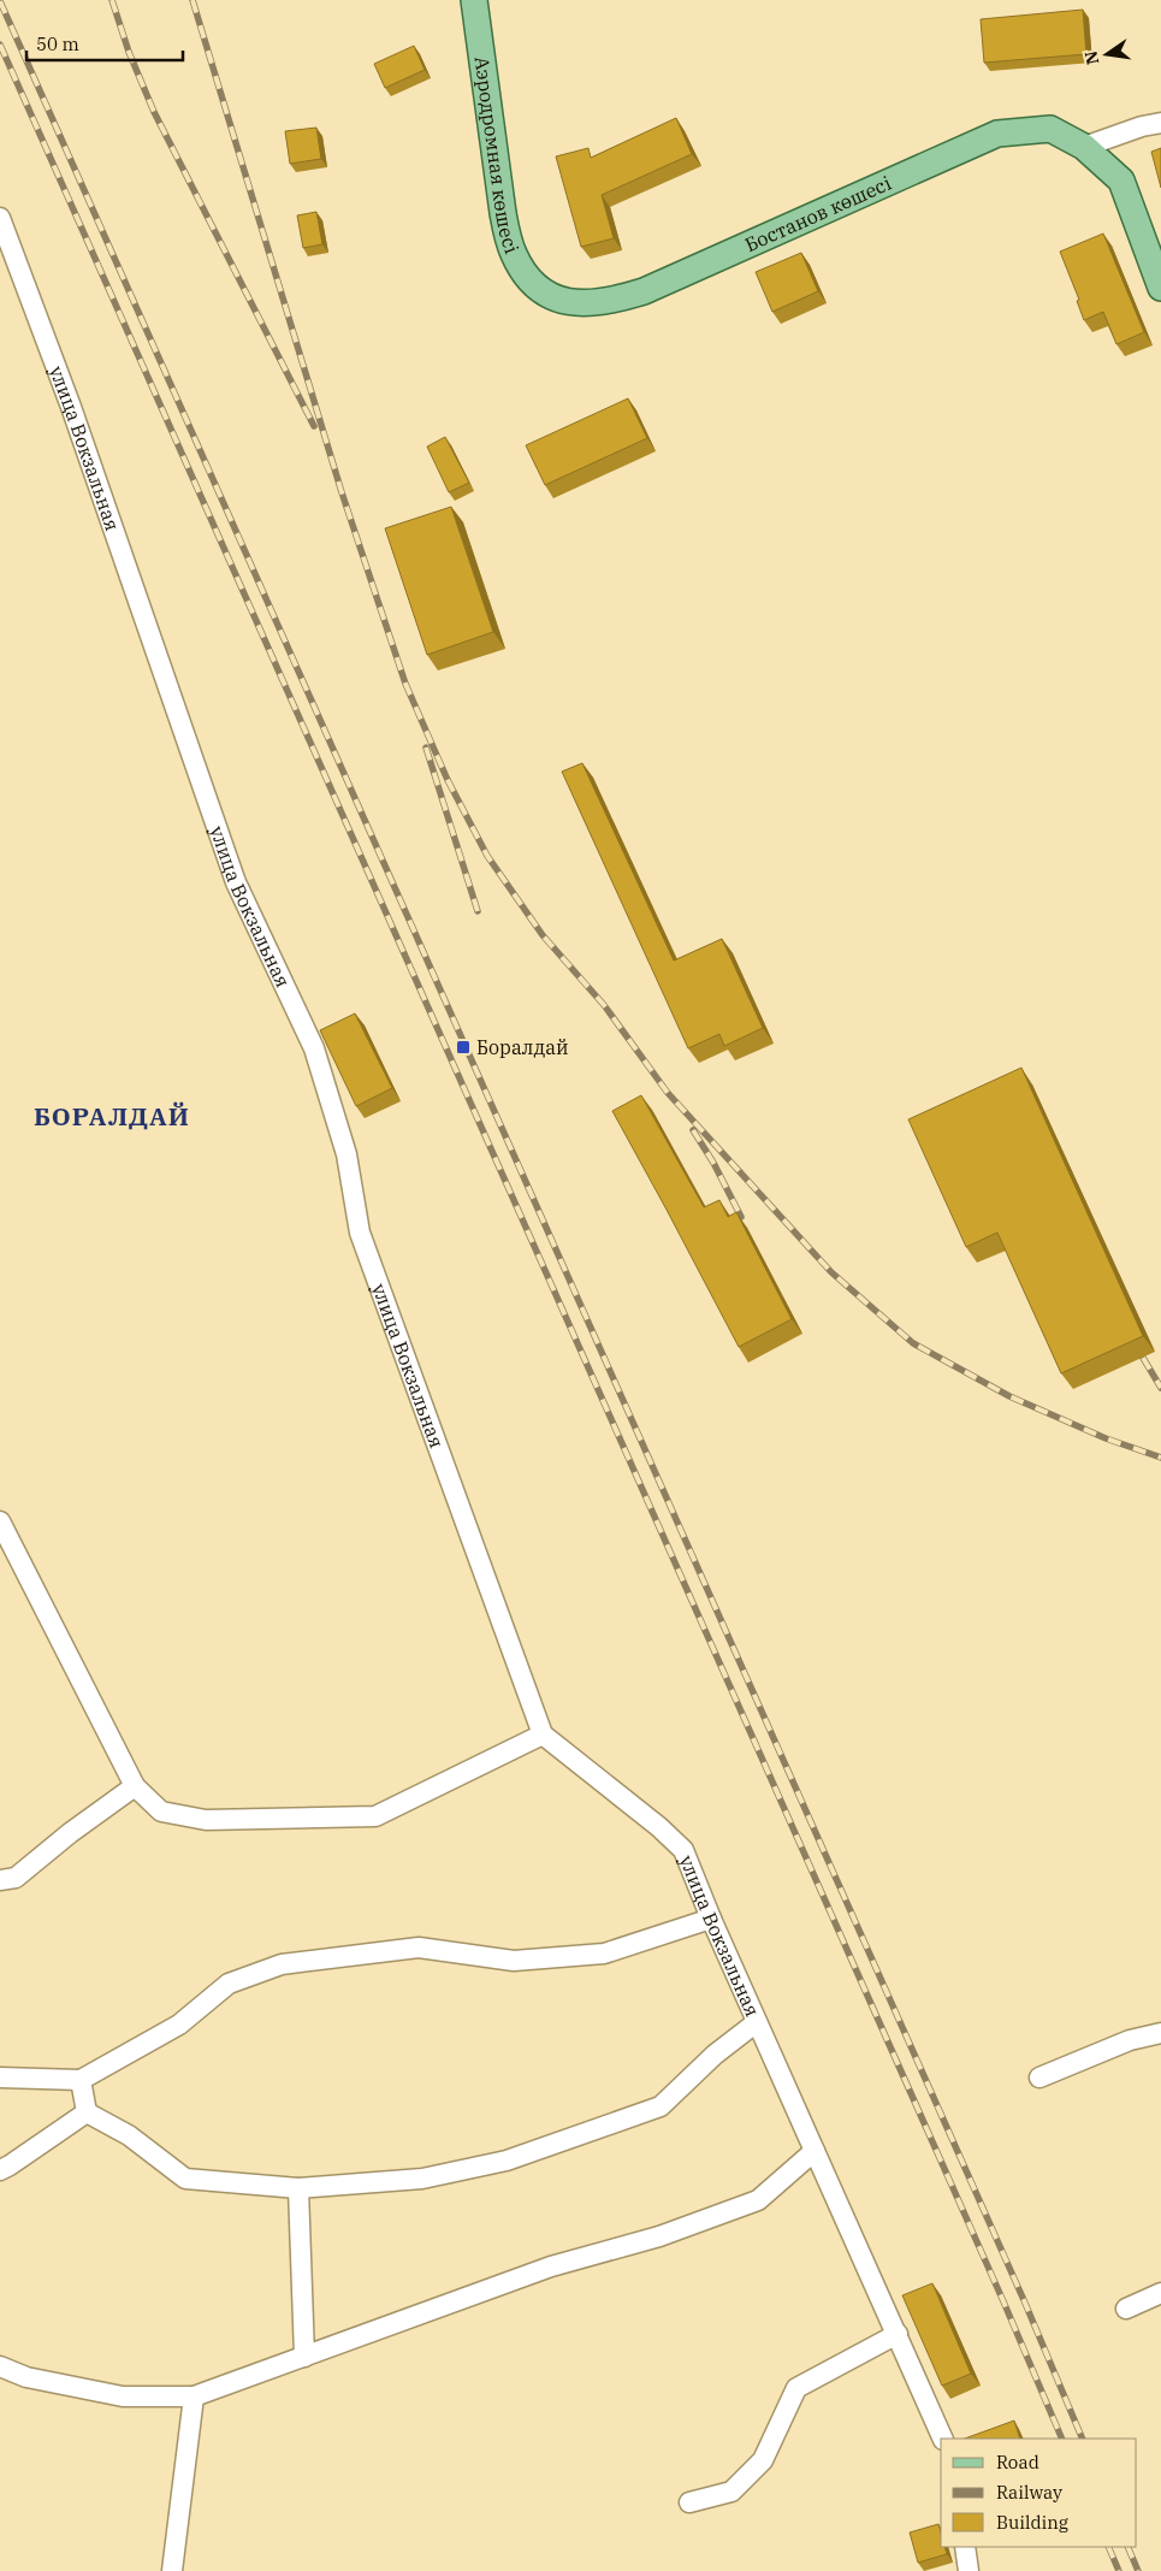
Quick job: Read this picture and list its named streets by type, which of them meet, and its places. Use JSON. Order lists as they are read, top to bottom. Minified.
{"streets":{"main road":["Аэродромная көшесі","Бостанов көшесі"],"street":["улица Вокзальная"]},"crossings":[["Аэродромная көшесі","Бостанов көшесі"]],"districts":["БОРАЛДАЙ"],"places":{"transit":["Боралдай"]},"legend":["Road","Railway","Building"],"scale_bar":"50 m","north":"left"}
